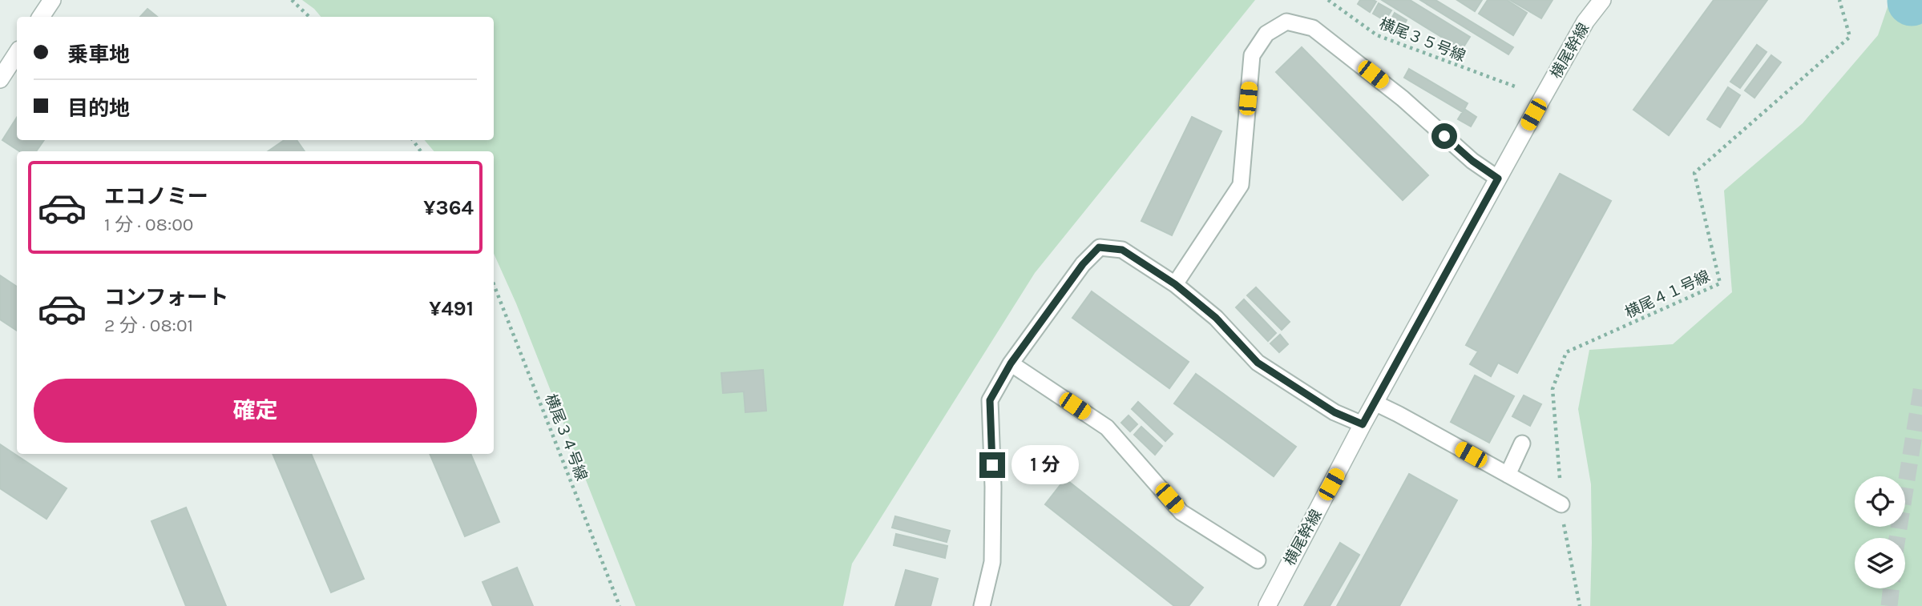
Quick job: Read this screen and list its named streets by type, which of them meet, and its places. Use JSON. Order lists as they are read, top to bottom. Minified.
{"streets":{"street":["横尾幹線"],"path":["横尾３５号線","横尾４１号線","横尾３４号線"]},"page":{"banner":["乗車地","目的地"],"list":[{"name":"エコノミー","note":"1 分 · 08:00","value":"¥364"},{"name":"コンフォート","note":"2 分 · 08:01","value":"¥491"}],"buttons":"確定","bubble":"1 分"}}
